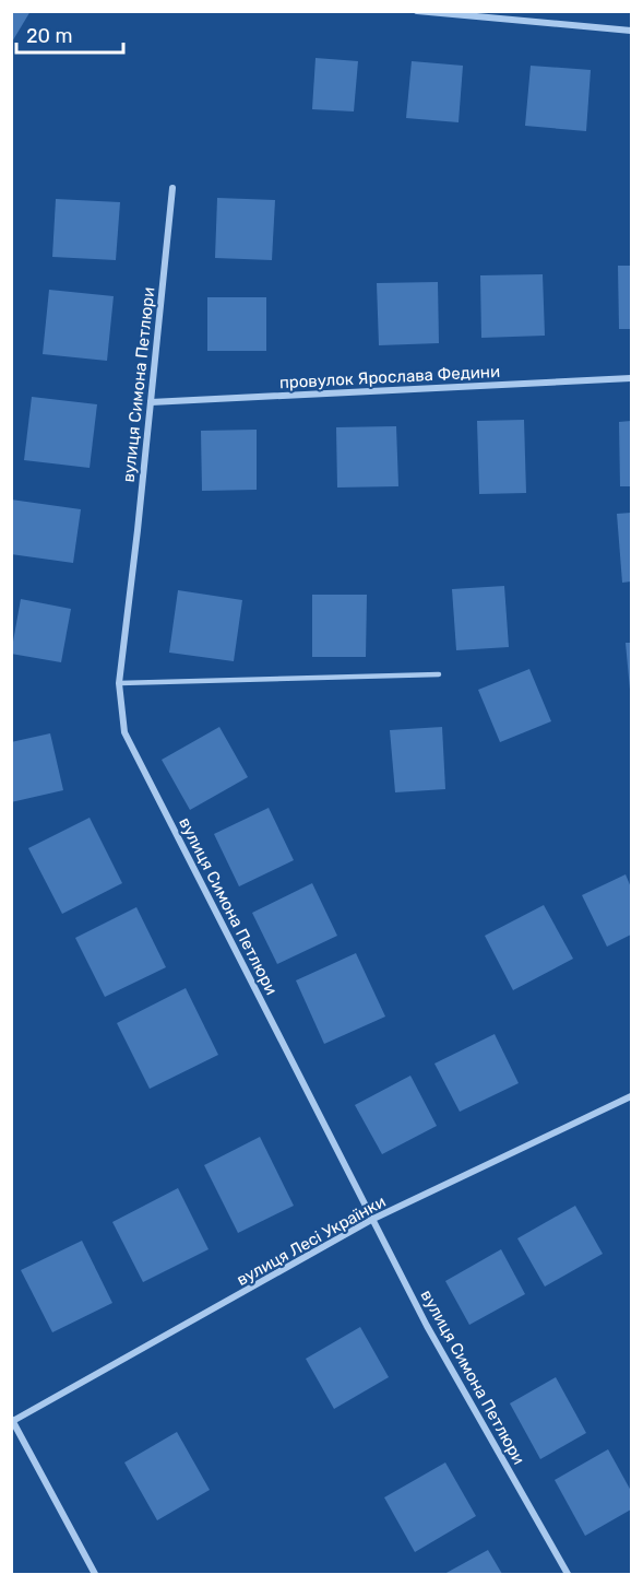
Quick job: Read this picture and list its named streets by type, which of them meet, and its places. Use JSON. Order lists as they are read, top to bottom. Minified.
{"streets":{"street":["провулок Ярослава Федини","вулиця Симона Петлюри","вулиця Лесі Українки"]},"crossings":[["провулок Ярослава Федини","вулиця Симона Петлюри"],["вулиця Симона Петлюри","вулиця Лесі Українки"]],"scale_bar":"20 m"}
